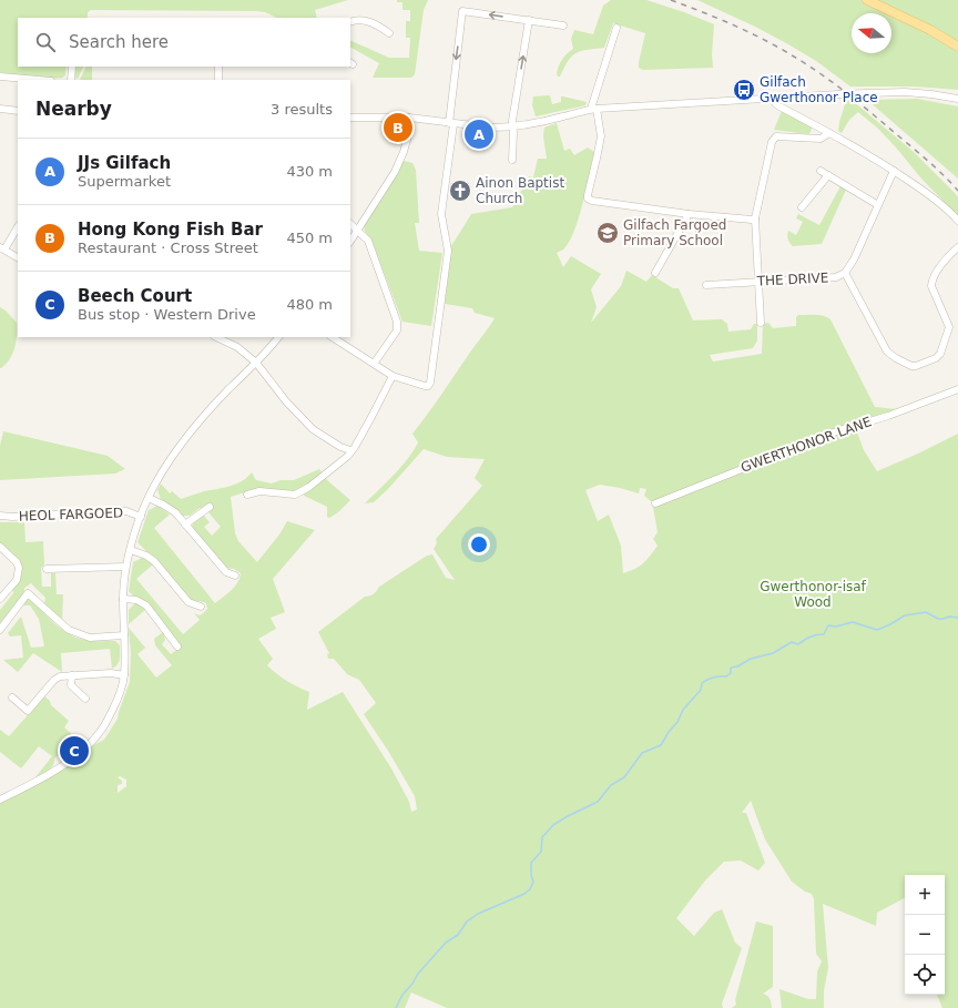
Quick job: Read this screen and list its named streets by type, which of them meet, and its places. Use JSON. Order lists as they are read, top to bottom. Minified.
{"streets":{"street":["THE DRIVE","GWERTHONOR LANE","HEOL FARGOED"]},"parks":["Gwerthonor-isaf Wood"],"places":{"bus stop":["Gilfach Gwerthonor Place"],"church":["Ainon Baptist Church"],"school or university":["Gilfach Fargoed Primary School"]},"north":"left","page":{"search":"Search here","heading":["Nearby","3 results"],"pins":["B","A","C"],"list":[{"mark":"A","name":"JJs Gilfach","note":"Supermarket","value":"430 m"},{"mark":"B","name":"Hong Kong Fish Bar","note":"Restaurant · Cross Street","value":"450 m"},{"mark":"C","name":"Beech Court","note":"Bus stop · Western Drive","value":"480 m"}],"map_buttons":["+","−"]}}
